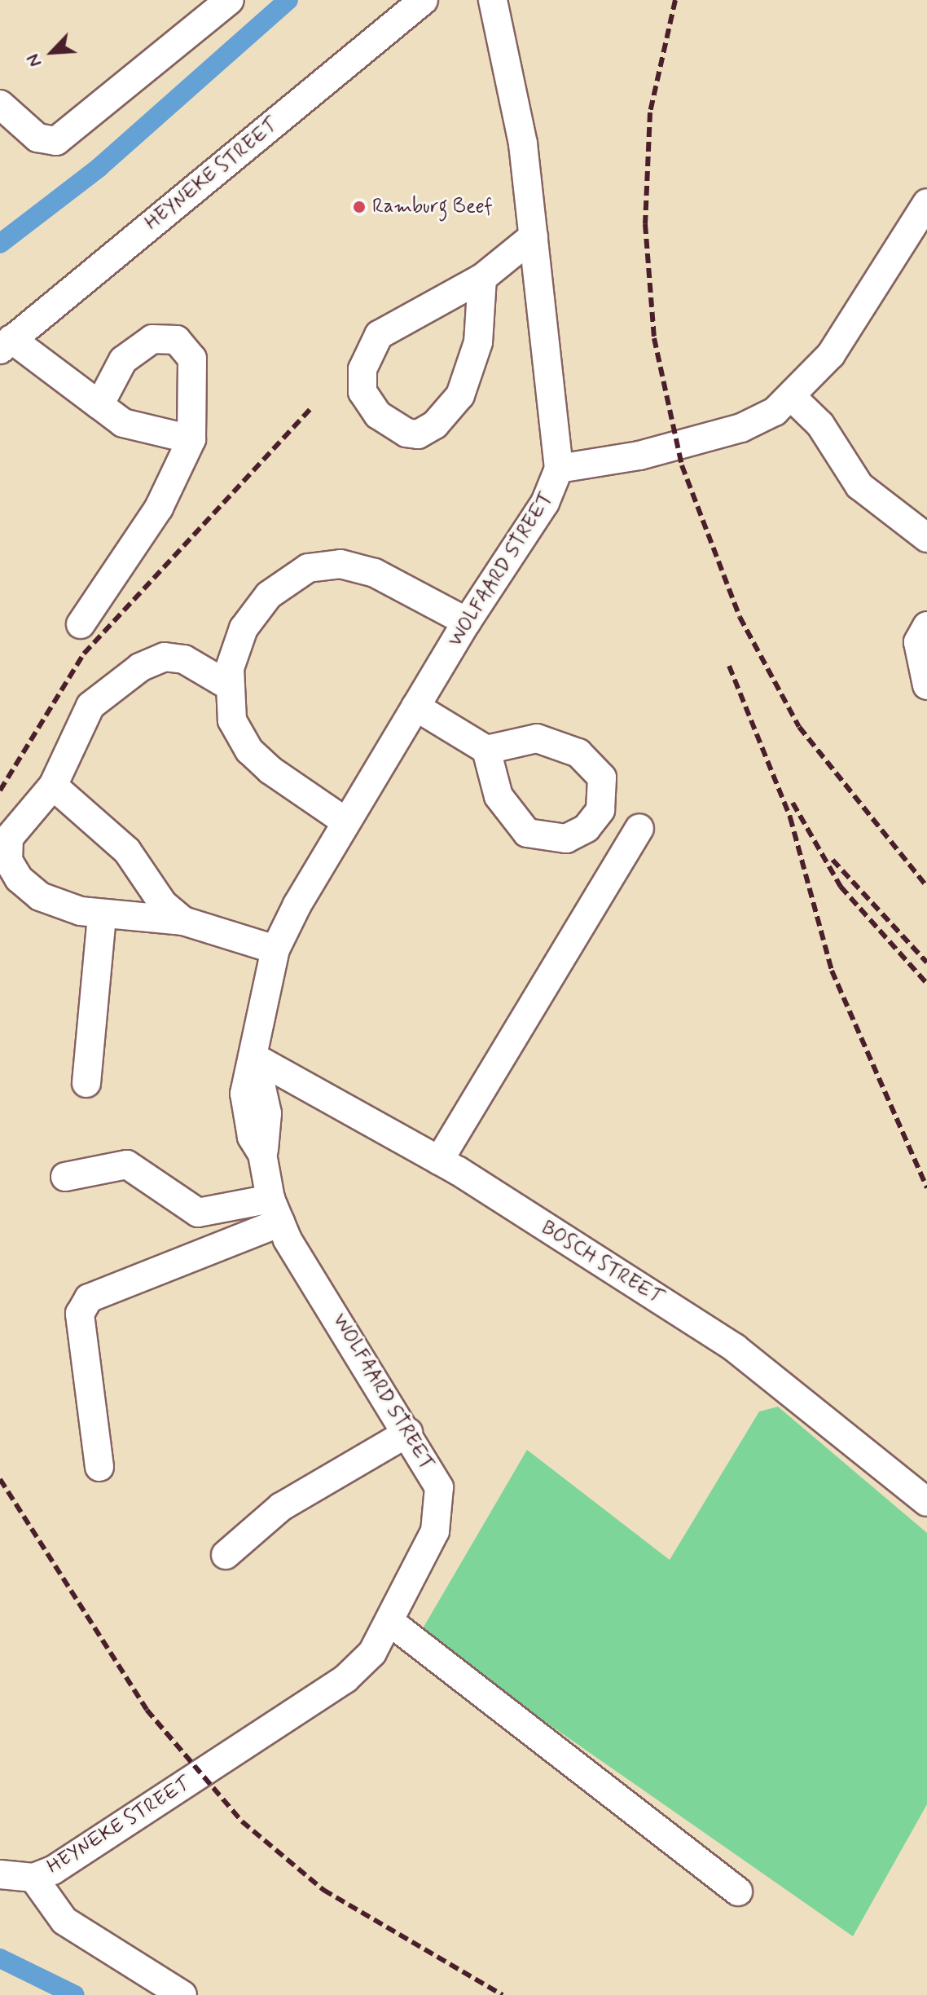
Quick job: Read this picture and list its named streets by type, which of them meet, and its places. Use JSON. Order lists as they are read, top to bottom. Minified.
{"streets":{"street":["HEYNEKE STREET","WOLFAARD STREET","BOSCH STREET"]},"crossings":[["HEYNEKE STREET","WOLFAARD STREET"],["WOLFAARD STREET","BOSCH STREET"]],"places":["Ramburg Beef"],"north":"bottom left"}
